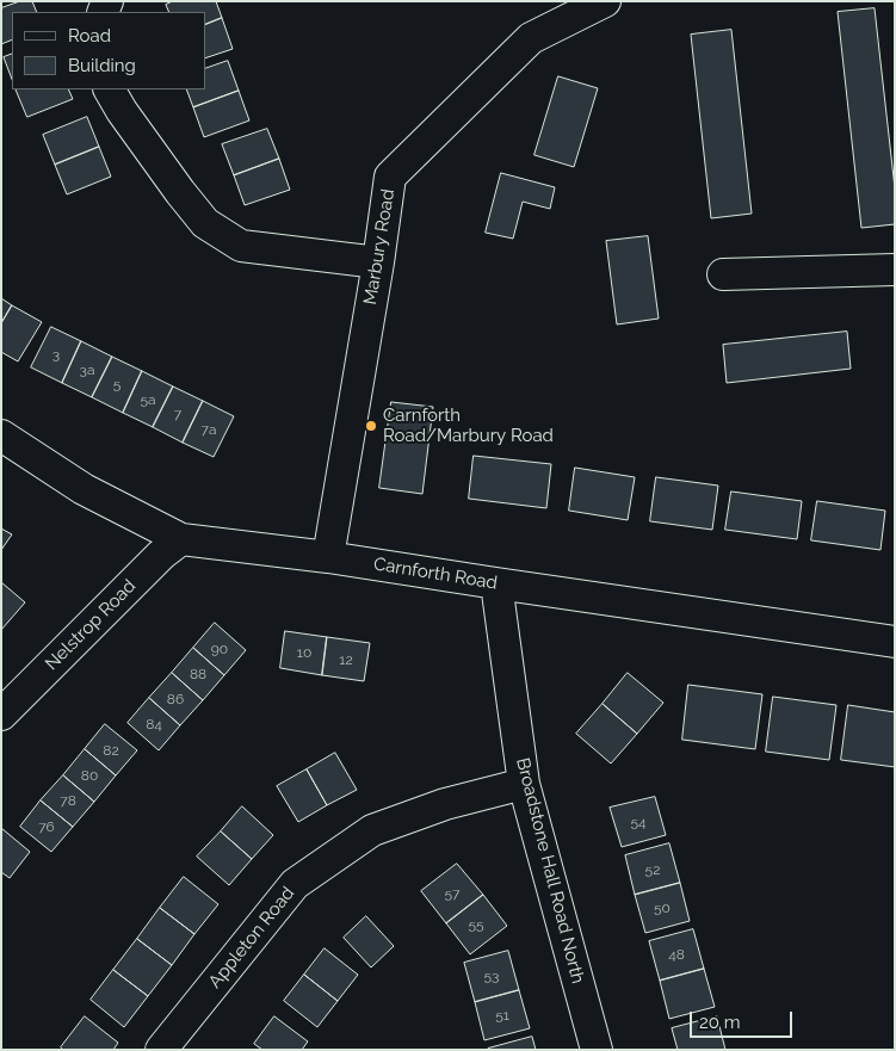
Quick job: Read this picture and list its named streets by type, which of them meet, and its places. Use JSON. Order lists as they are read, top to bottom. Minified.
{"streets":{"street":["Marbury Road","Carnforth Road","Nelstrop Road","Broadstone Hall Road North","Appleton Road"]},"crossings":[["Marbury Road","Carnforth Road"],["Carnforth Road","Nelstrop Road"],["Carnforth Road","Broadstone Hall Road North"],["Broadstone Hall Road North","Appleton Road"]],"places":["Carnforth Road/Marbury Road"],"house_numbers":["3","3a","5","5a","7","7a","90","10","12","88","86","84","82","80","78","54","76","52","57","50","55","48","53","51"],"legend":["Road","Building"],"scale_bar":"20 m"}
